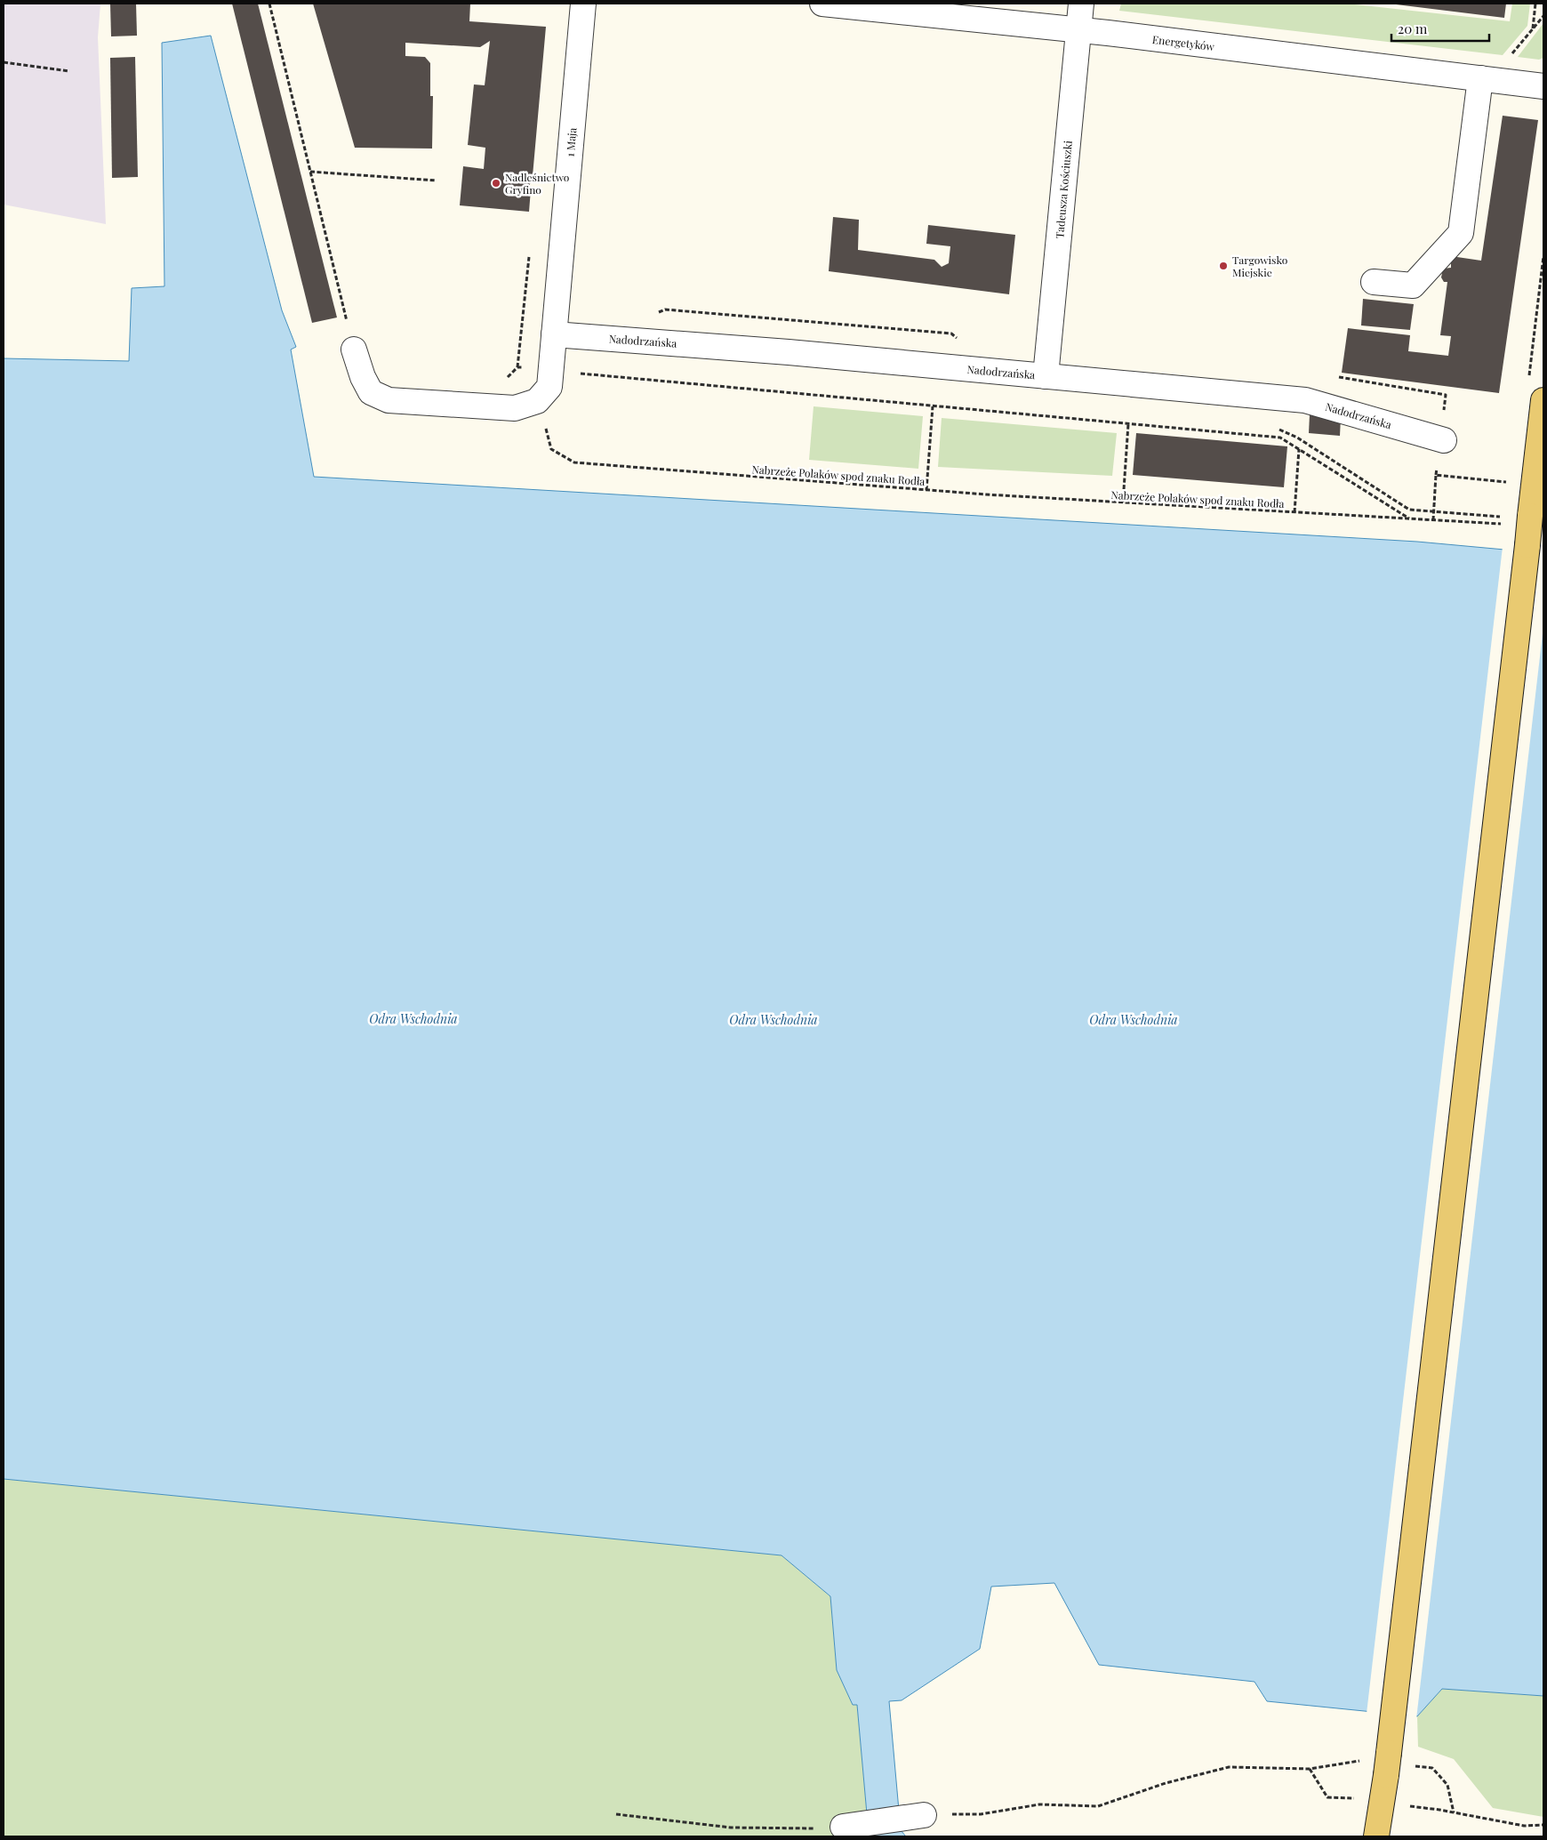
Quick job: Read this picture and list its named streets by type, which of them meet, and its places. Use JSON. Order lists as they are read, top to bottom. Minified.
{"streets":{"street":["Energetyków","1 Maja","Tadeusza Kościuszki","Nadodrzańska"],"path":["Nabrzeże Polaków spod znaku Rodła"]},"crossings":[["Energetyków","Tadeusza Kościuszki"],["1 Maja","Nadodrzańska"],["1 Maja","Nabrzeże Polaków spod znaku Rodła"],["Tadeusza Kościuszki","Nadodrzańska"]],"water":["Odra Wschodnia"],"places":["Nadleśnictwo Gryfino","Targowisko Miejskie"],"scale_bar":"20 m"}
